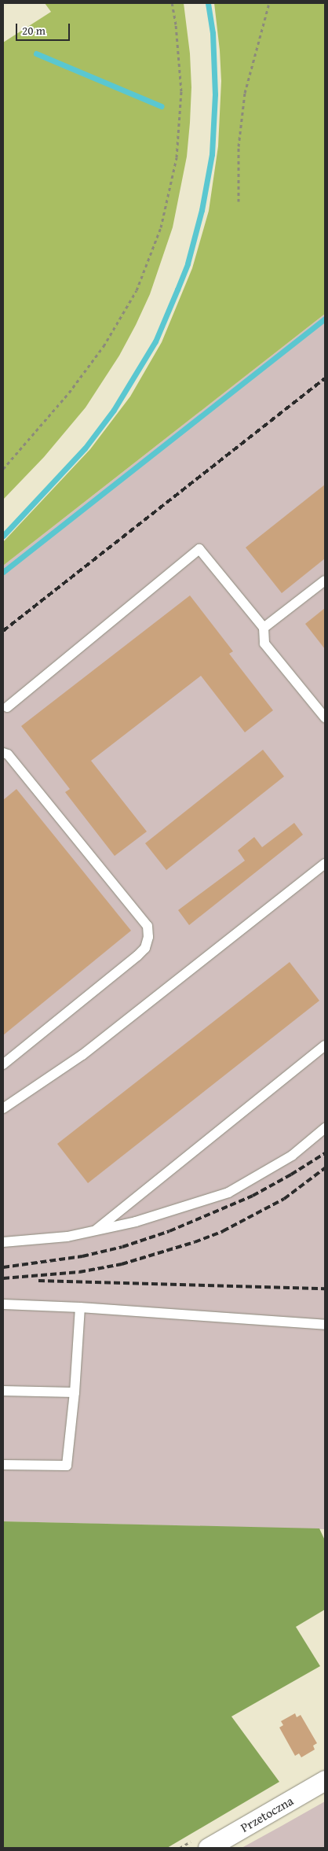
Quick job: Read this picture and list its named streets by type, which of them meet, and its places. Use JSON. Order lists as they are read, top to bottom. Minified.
{"streets":{"street":["Przetoczna"]},"scale_bar":"20 m"}
